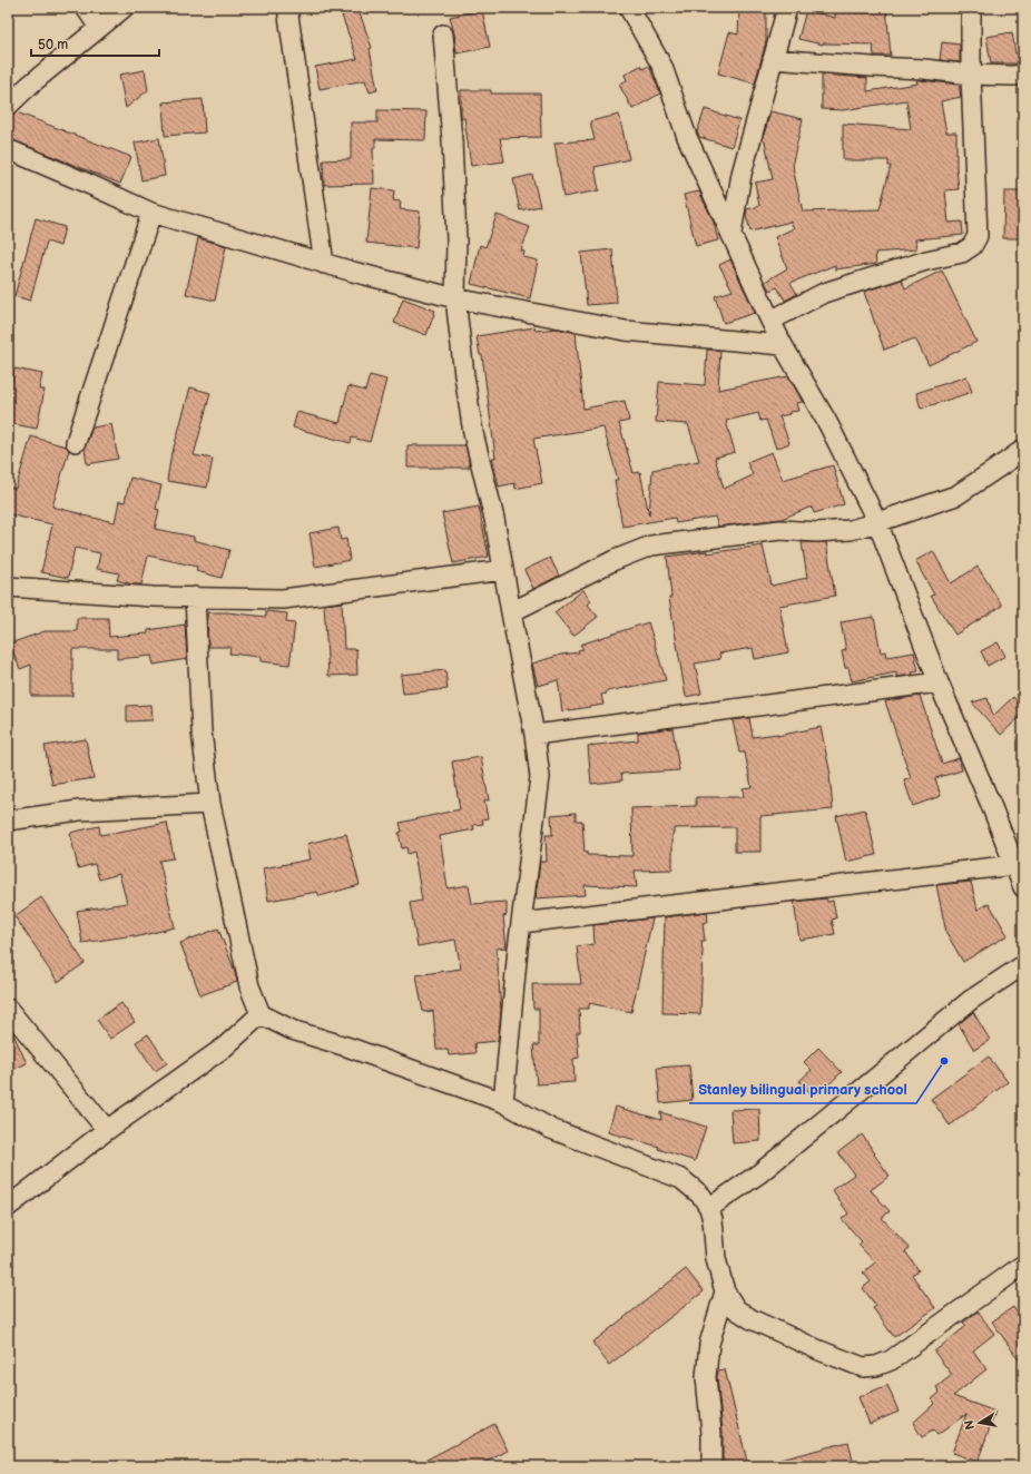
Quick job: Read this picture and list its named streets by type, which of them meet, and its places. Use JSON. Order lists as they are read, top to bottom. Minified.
{"places":["Stanley bilingual primary school"],"scale_bar":"50 m","north":"left"}
